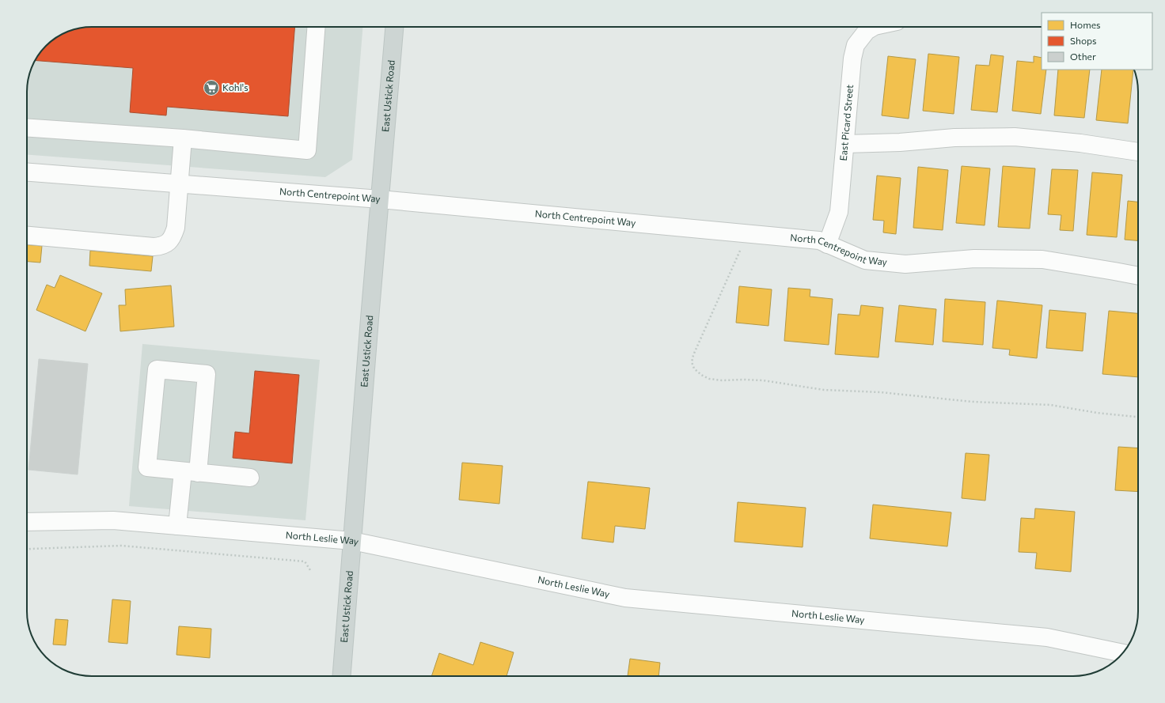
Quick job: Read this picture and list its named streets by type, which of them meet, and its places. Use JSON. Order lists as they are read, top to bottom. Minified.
{"streets":{"main road":["East Ustick Road"],"street":["East Picard Street","North Centrepoint Way","North Leslie Way"]},"crossings":[["East Ustick Road","North Centrepoint Way"],["East Ustick Road","North Leslie Way"],["East Picard Street","North Centrepoint Way"]],"places":{"supermarket":["Kohl's"]},"legend":["Homes","Shops","Other"]}
